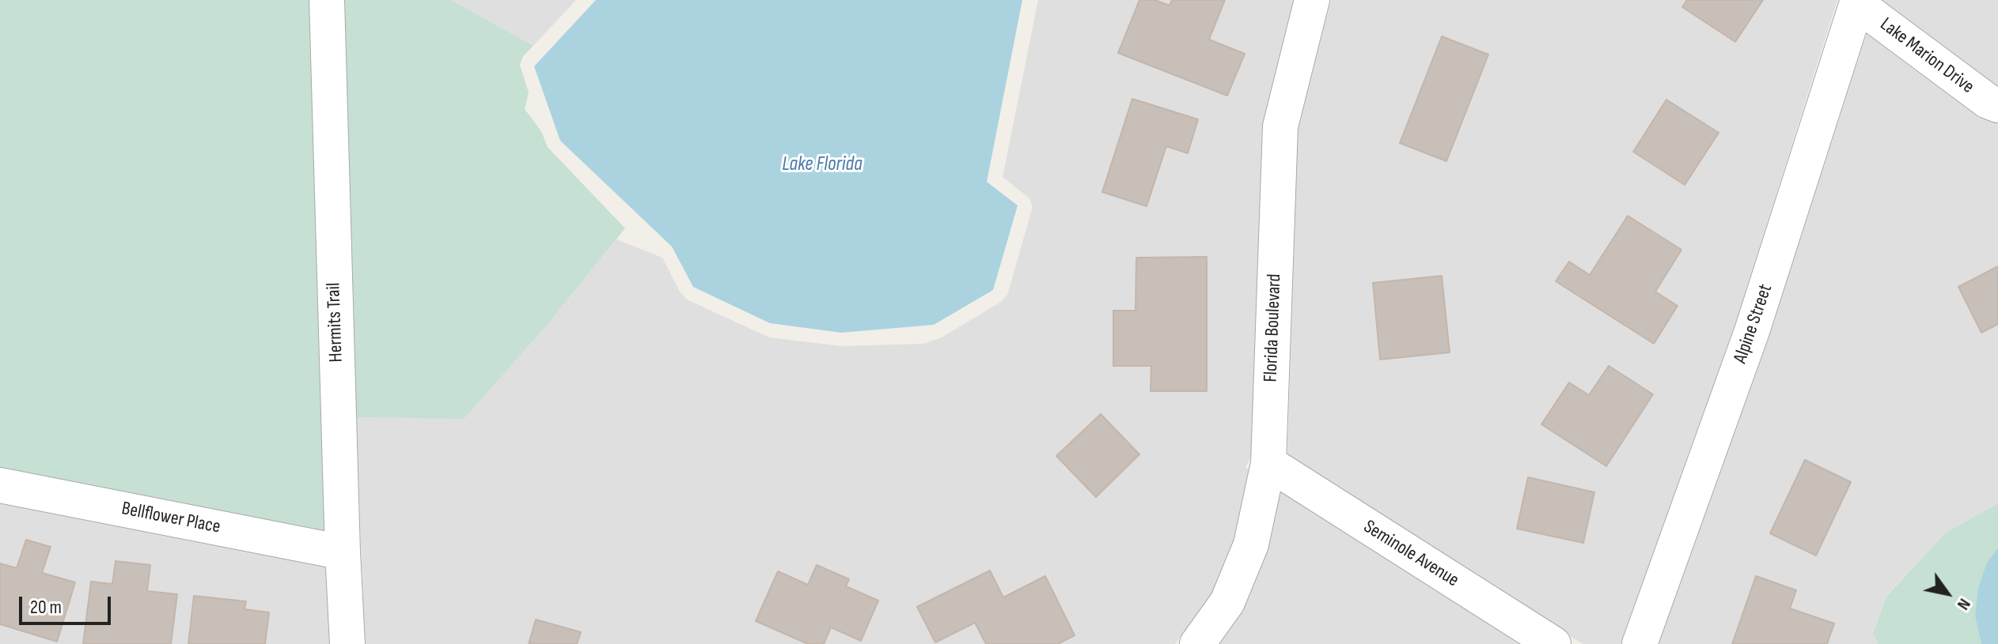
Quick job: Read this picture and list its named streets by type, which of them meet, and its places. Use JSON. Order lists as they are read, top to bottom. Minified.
{"streets":{"street":["Lake Marion Drive","Hermits Trail","Alpine Street","Florida Boulevard","Bellflower Place","Seminole Avenue"]},"crossings":[["Lake Marion Drive","Alpine Street"],["Hermits Trail","Bellflower Place"],["Florida Boulevard","Seminole Avenue"]],"water":["Lake Florida"],"scale_bar":"20 m","north":"bottom right"}
